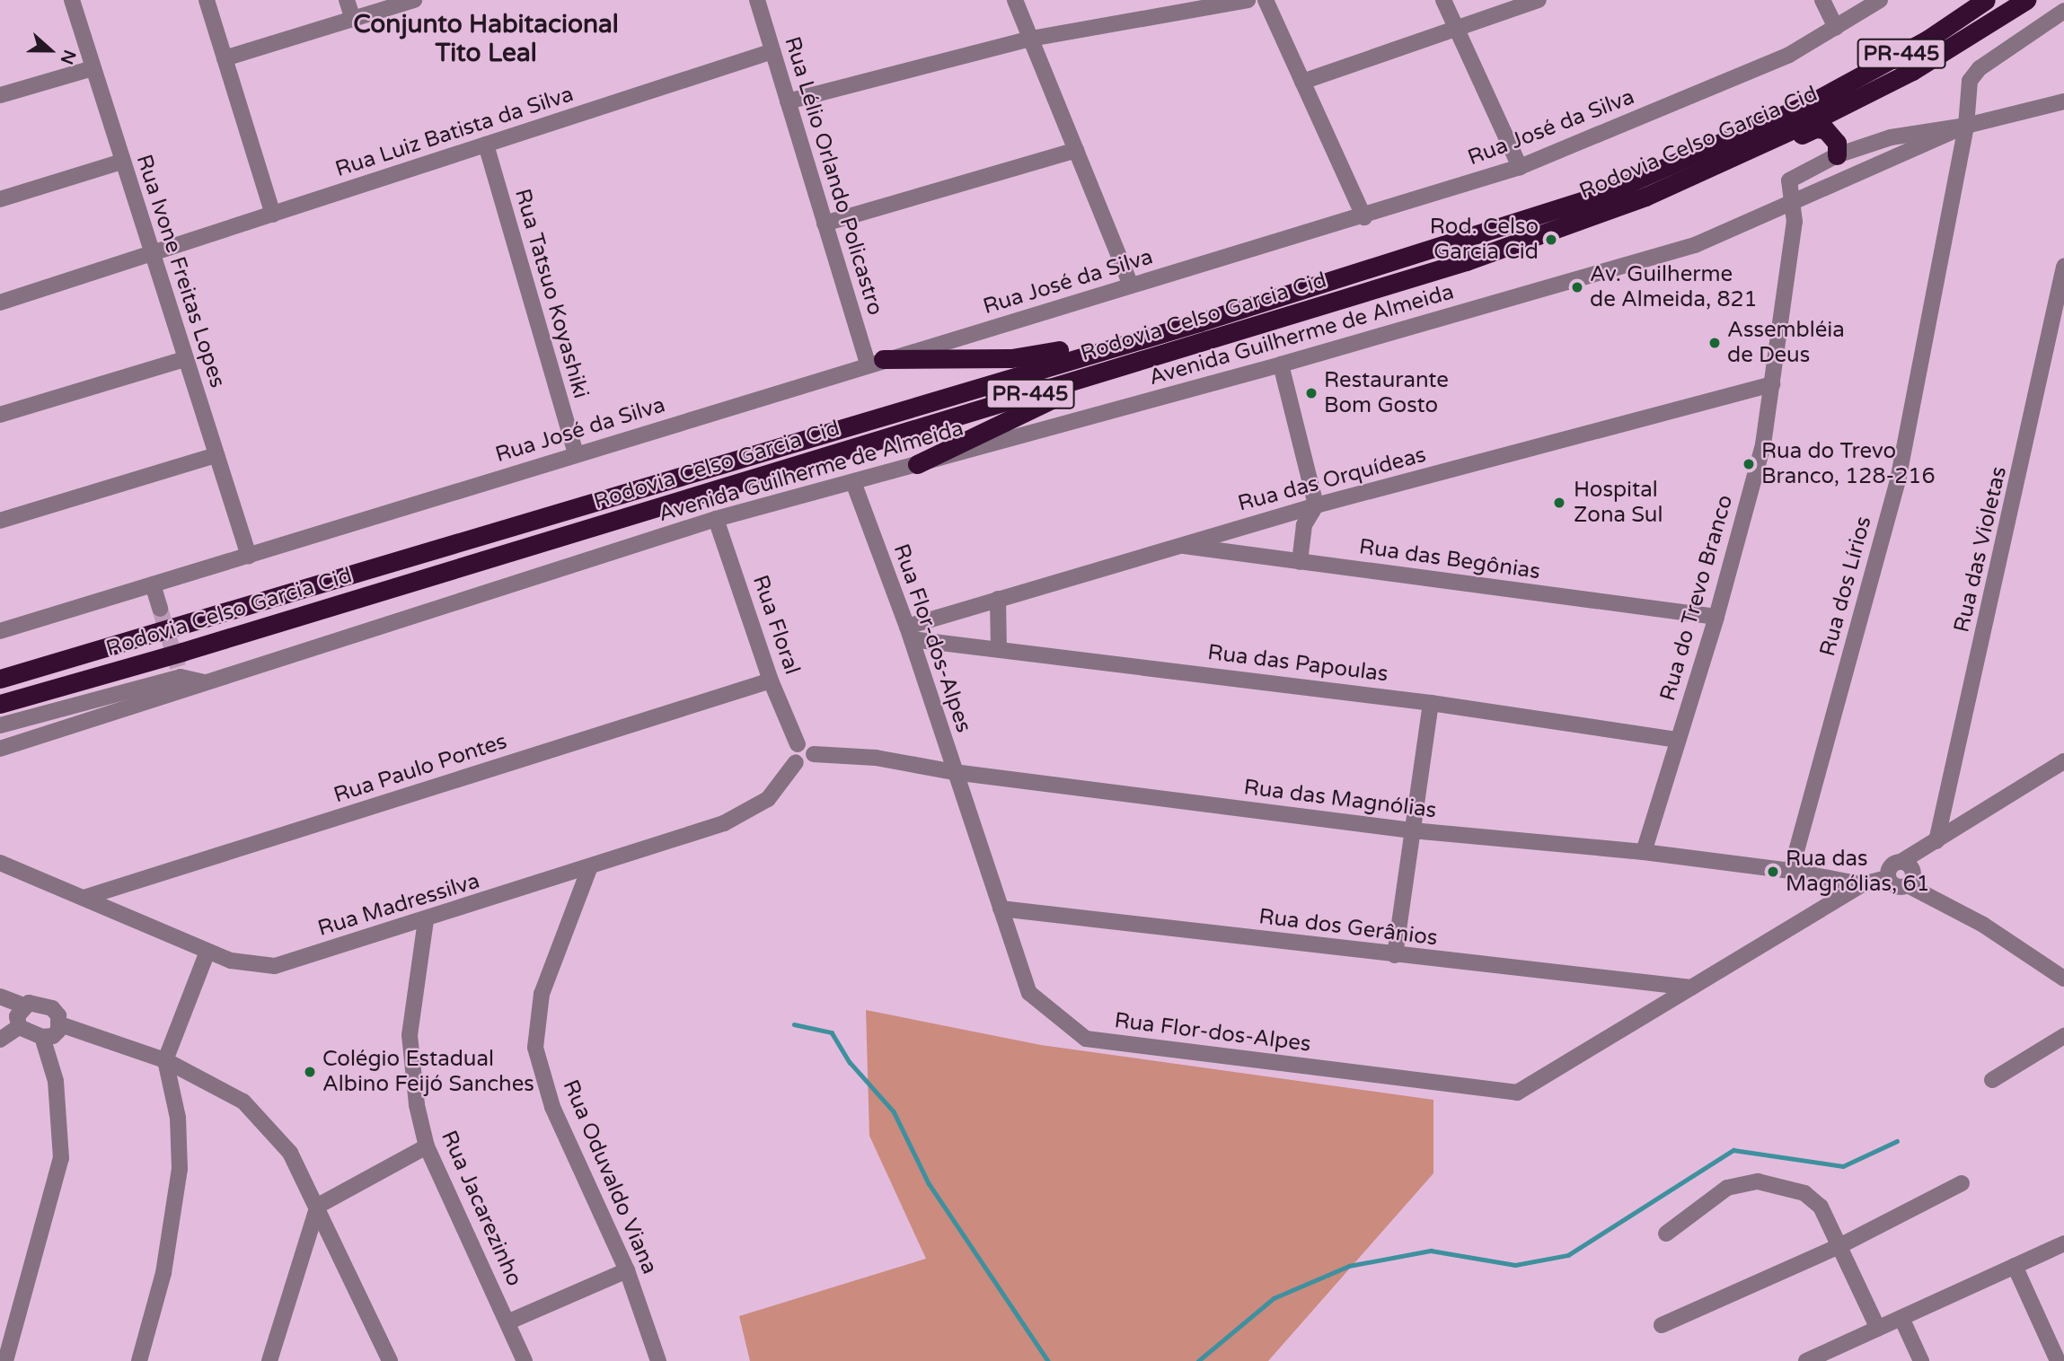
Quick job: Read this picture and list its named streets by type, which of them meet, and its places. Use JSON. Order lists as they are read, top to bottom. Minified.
{"streets":{"highway":["PR-445","Rodovia Celso Garcia Cid"],"street":["Rua José da Silva","Rua Luiz Batista da Silva","Rua Lélio Orlando Policastro","Rua Ivone Freitas Lopes","Rua Tatsuo Koyashiki","Avenida Guilherme de Almeida","Rua das Orquídeas","Rua das Violetas","Rua das Begônias","Rua dos Lírios","Rua do Trevo Branco","Rua Floral","Rua Flor-dos-Alpes","Rua das Papoulas","Rua Paulo Pontes","Rua das Magnólias","Rua Madressilva","Rua dos Gerânios","Rua Oduvaldo Viana","Rua Jacarezinho"]},"crossings":[["Rua José da Silva","Rua Lélio Orlando Policastro"],["Rua José da Silva","Rua Ivone Freitas Lopes"],["Rua José da Silva","Rua Tatsuo Koyashiki"],["Rua Luiz Batista da Silva","Rua Lélio Orlando Policastro"],["Rua Luiz Batista da Silva","Rua Ivone Freitas Lopes"],["Rua Luiz Batista da Silva","Rua Tatsuo Koyashiki"],["Rodovia Celso Garcia Cid","Avenida Guilherme de Almeida"],["Avenida Guilherme de Almeida","Rua dos Lírios"],["Avenida Guilherme de Almeida","Rua do Trevo Branco"],["Avenida Guilherme de Almeida","Rua Floral"],["Avenida Guilherme de Almeida","Rua Flor-dos-Alpes"],["Rua das Orquídeas","Rua das Begônias"],["Rua das Orquídeas","Rua do Trevo Branco"],["Rua das Orquídeas","Rua Flor-dos-Alpes"],["Rua das Orquídeas","Rua das Papoulas"],["Rua das Begônias","Rua do Trevo Branco"],["Rua dos Lírios","Rua das Magnólias"],["Rua do Trevo Branco","Rua das Papoulas"],["Rua do Trevo Branco","Rua das Magnólias"],["Rua Floral","Rua Paulo Pontes"],["Rua Floral","Rua das Magnólias"],["Rua Floral","Rua Madressilva"],["Rua Flor-dos-Alpes","Rua das Papoulas"],["Rua Flor-dos-Alpes","Rua das Magnólias"],["Rua Flor-dos-Alpes","Rua dos Gerânios"],["Rua Paulo Pontes","Rua Madressilva"],["Rua das Magnólias","Rua Madressilva"],["Rua Madressilva","Rua Oduvaldo Viana"],["Rua Madressilva","Rua Jacarezinho"]],"districts":["Conjunto Habitacional Tito Leal"],"places":["Rod. Celso Garcia Cid","Av. Guilherme de Almeida, 821","Assembléia de Deus","Restaurante Bom Gosto","Rua do Trevo Branco, 128-216","Hospital Zona Sul","Rua das Magnólias, 61","Colégio Estadual Albino Feijó Sanches"],"north":"right"}
